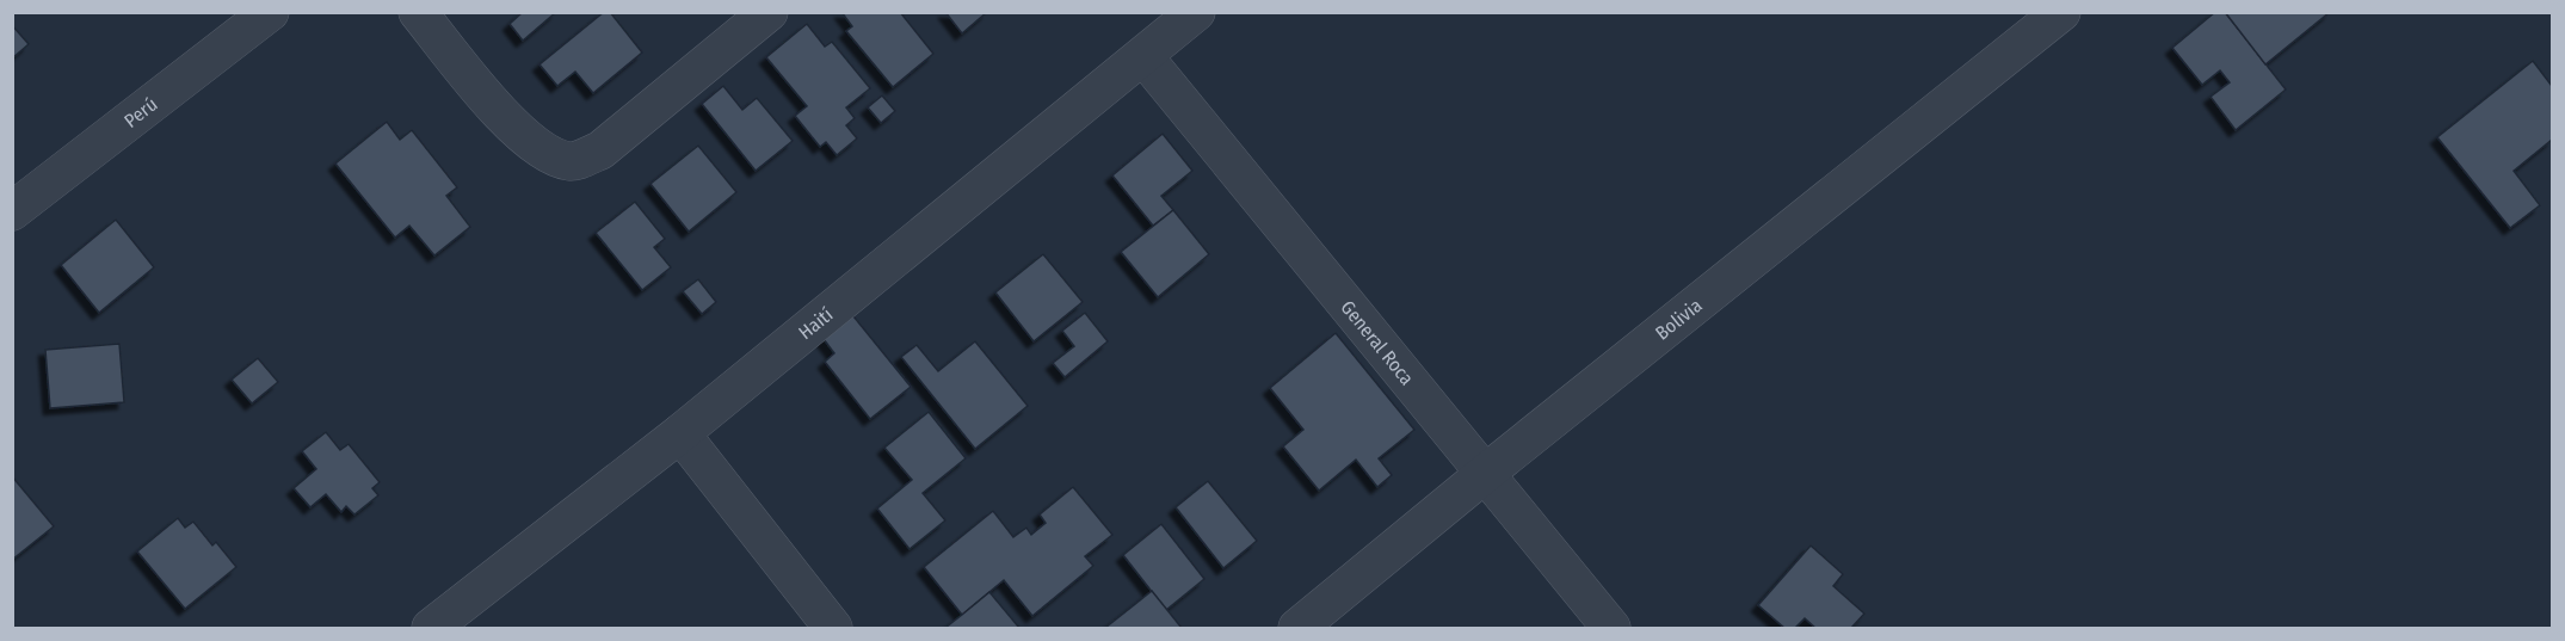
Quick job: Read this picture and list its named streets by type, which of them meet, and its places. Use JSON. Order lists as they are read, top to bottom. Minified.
{"streets":{"street":["Perú","Bolivia","Haití","General Roca"]},"crossings":[["Bolivia","General Roca"],["Haití","General Roca"]]}
